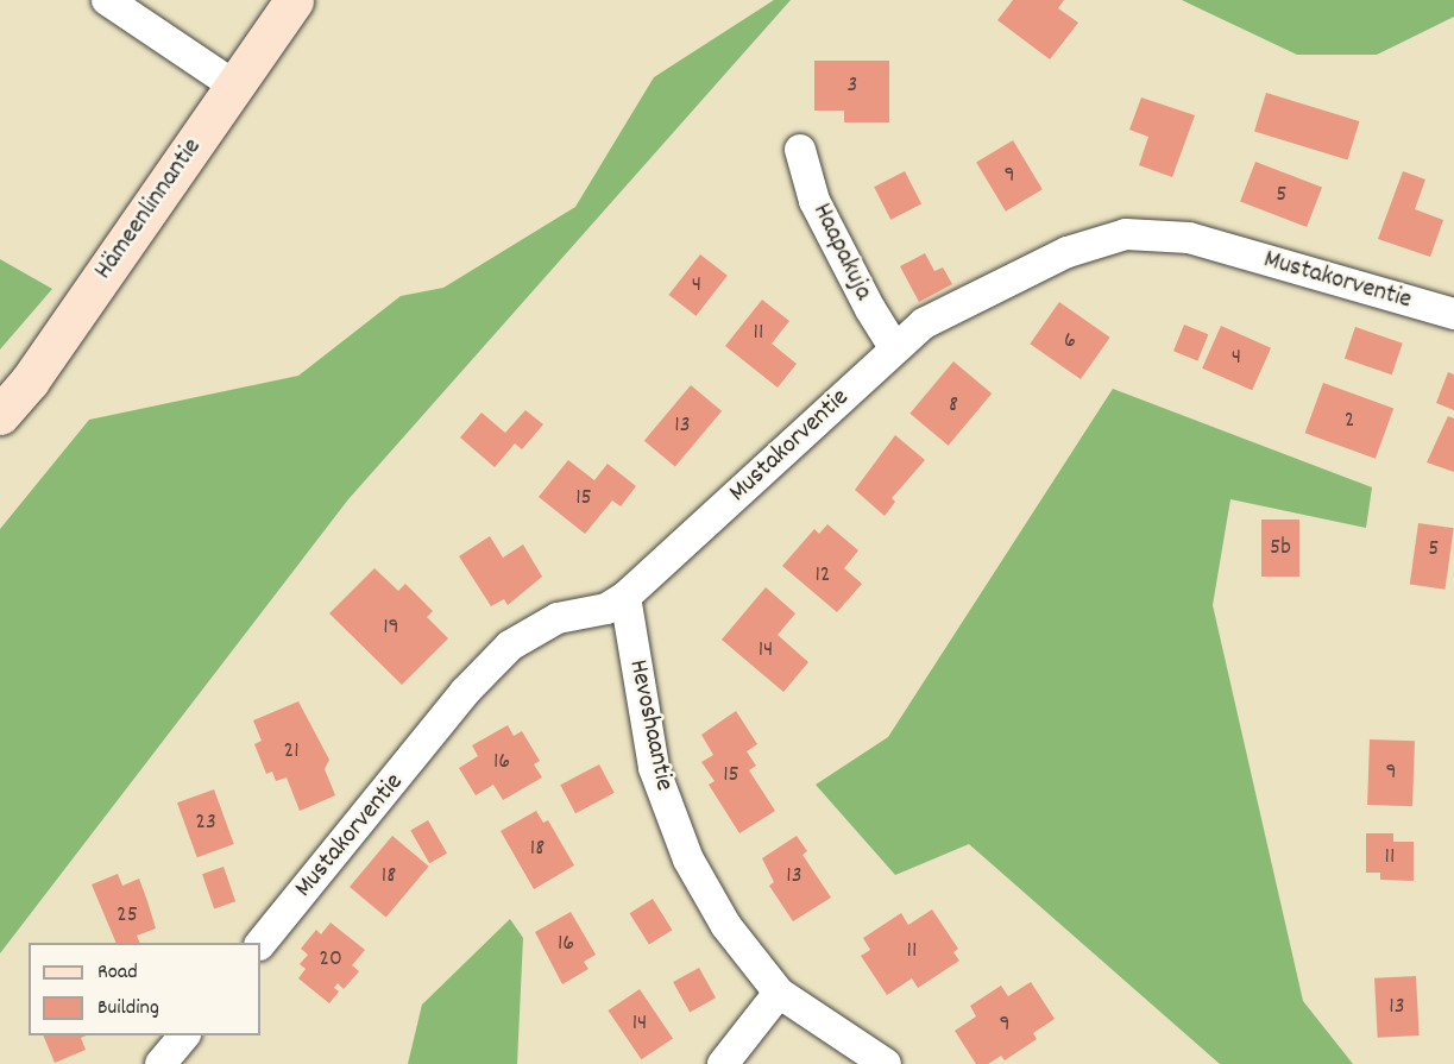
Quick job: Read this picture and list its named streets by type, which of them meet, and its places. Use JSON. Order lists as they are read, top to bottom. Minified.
{"streets":{"main road":["Hämeenlinnantie"],"street":["Haapakuja","Mustakorventie","Hevoshaantie"]},"crossings":[["Haapakuja","Mustakorventie"],["Mustakorventie","Hevoshaantie"]],"house_numbers":["3","9","5","4","11","6","4","8","2","13","15","5b","5","12","19","14","21","16","9","15","23","18","11","18","13","25","16","11","20","13","14","9"],"legend":["Road","Building"]}
